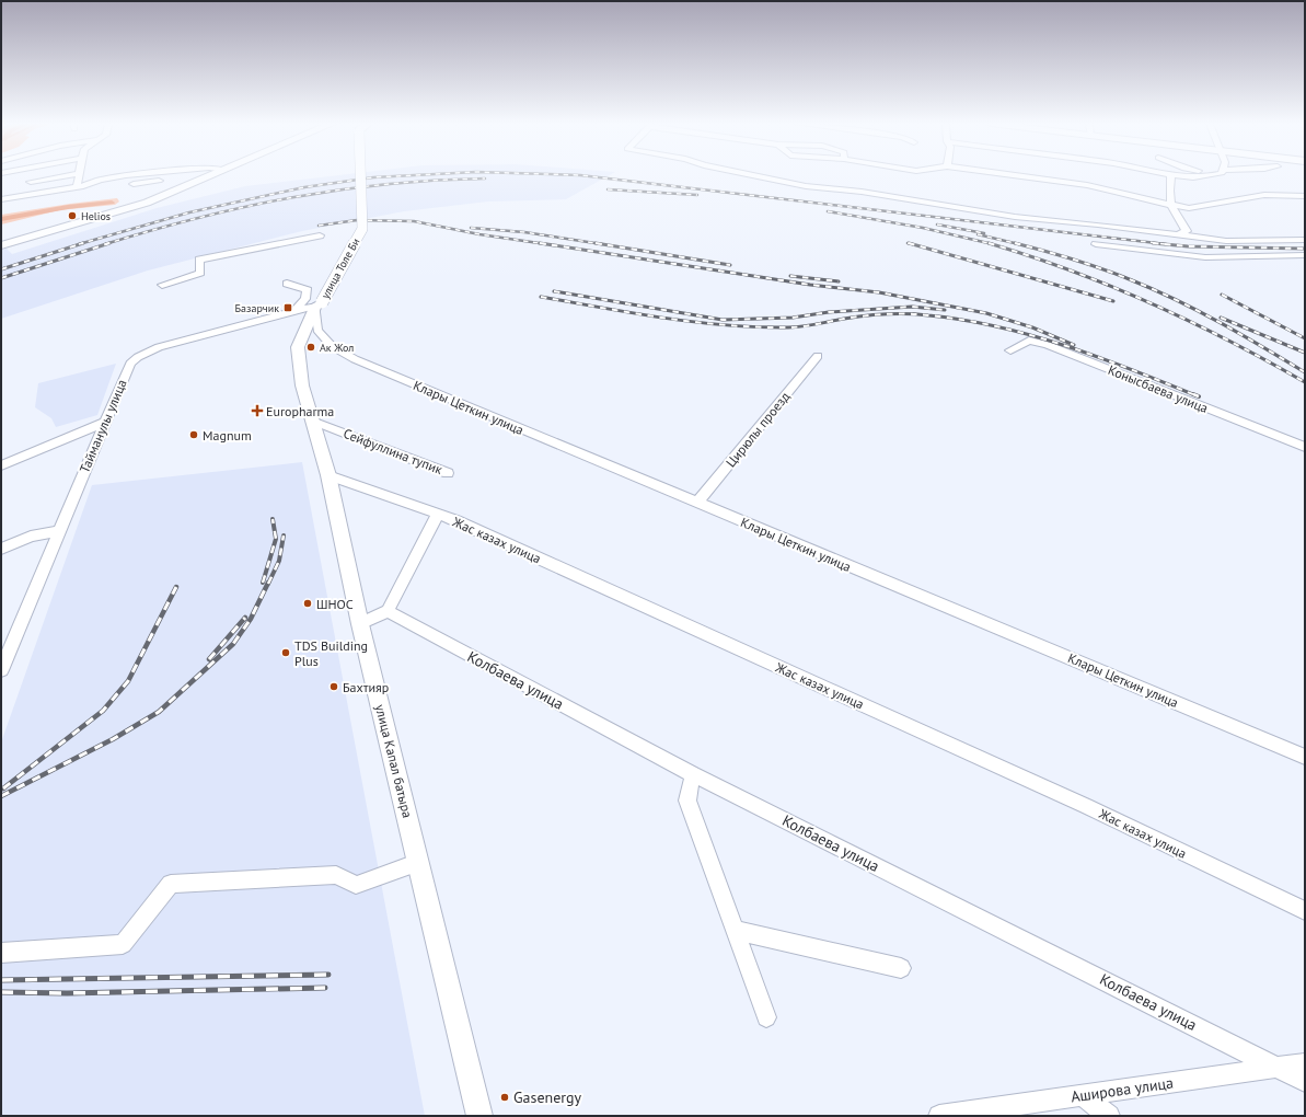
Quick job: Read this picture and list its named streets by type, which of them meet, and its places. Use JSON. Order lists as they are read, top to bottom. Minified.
{"streets":{"main road":["улица Толе Би","улица Капал батыра"],"street":["Конысбаева улица","Клары Цеткин улица","Тайманулы улица","Цирюлы проезд","Сейфуллина тупик","Жас казах улица","Колбаева улица","Аширова улица"]},"crossings":[["улица Толе Би","Клары Цеткин улица"],["улица Толе Би","Тайманулы улица"],["улица Толе Би","улица Капал батыра"],["Клары Цеткин улица","Тайманулы улица"],["Клары Цеткин улица","Цирюлы проезд"],["Клары Цеткин улица","улица Капал батыра"],["Тайманулы улица","улица Капал батыра"],["Сейфуллина тупик","улица Капал батыра"],["Жас казах улица","улица Капал батыра"],["Колбаева улица","Аширова улица"]],"places":{"other":["Helios","Ак Жол","Magnum","ШНОС","TDS Building Plus","Бахтияр","Gasenergy"],"transit":["Базарчик"],"health":["Europharma"]}}
